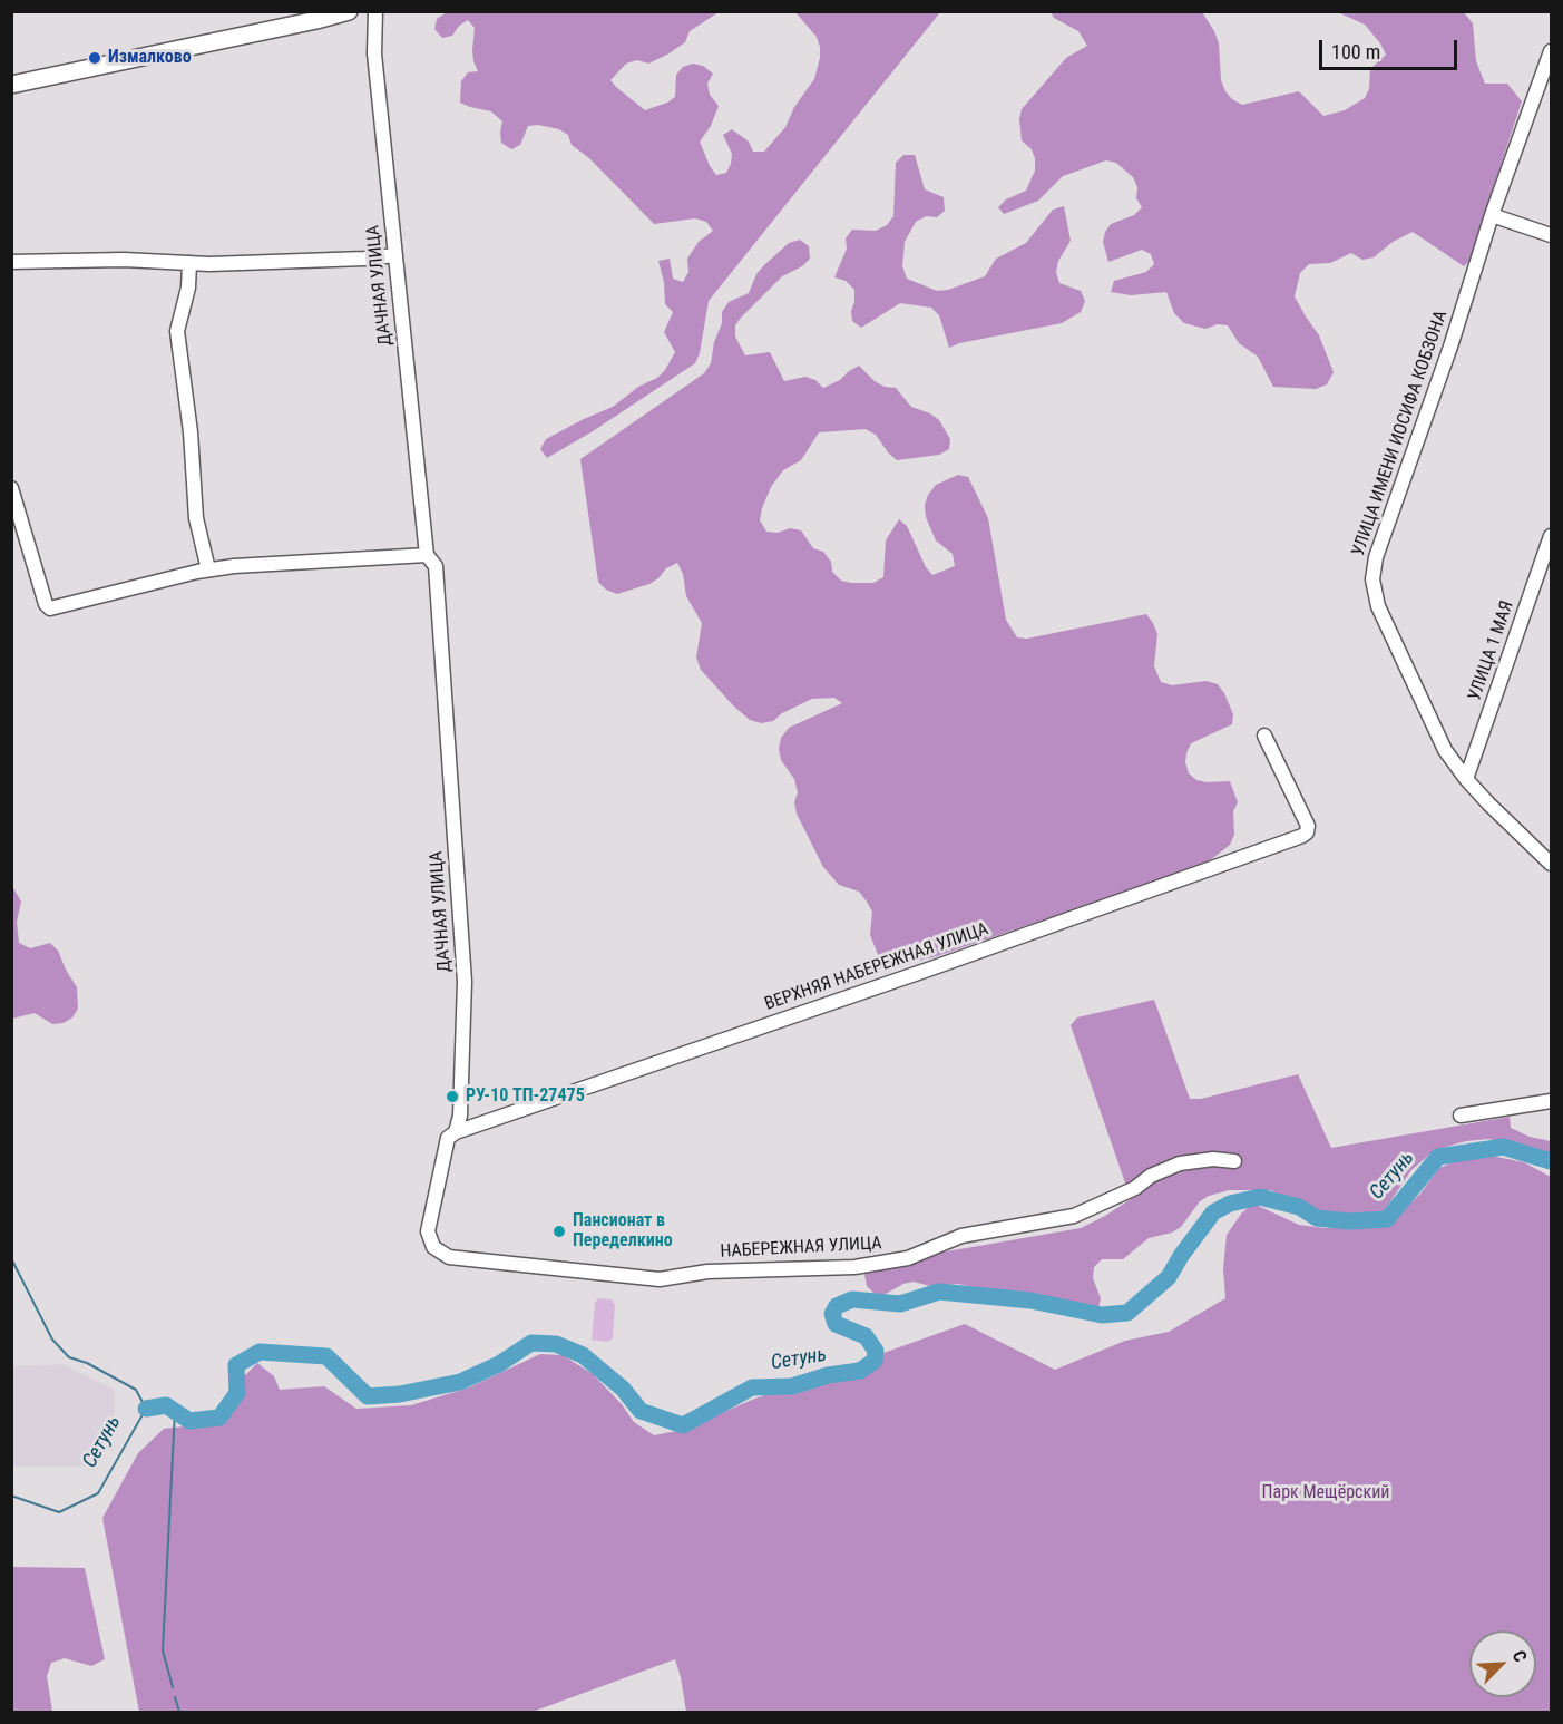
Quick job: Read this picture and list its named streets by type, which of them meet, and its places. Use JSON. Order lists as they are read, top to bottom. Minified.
{"streets":{"street":["ДАЧНАЯ УЛИЦА","УЛИЦА ИМЕНИ ИОСИФА КОБЗОНА","УЛИЦА 1 МАЯ","ВЕРХНЯЯ НАБЕРЕЖНАЯ УЛИЦА","НАБЕРЕЖНАЯ УЛИЦА"]},"crossings":[["ДАЧНАЯ УЛИЦА","ВЕРХНЯЯ НАБЕРЕЖНАЯ УЛИЦА"],["ДАЧНАЯ УЛИЦА","НАБЕРЕЖНАЯ УЛИЦА"],["УЛИЦА ИМЕНИ ИОСИФА КОБЗОНА","УЛИЦА 1 МАЯ"]],"water":["Сетунь"],"parks":["Парк Мещёрский"],"places":["Измалково","РУ-10 ТП-27475","Пансионат в Переделкино"],"scale_bar":"100 m","north":"top right"}
